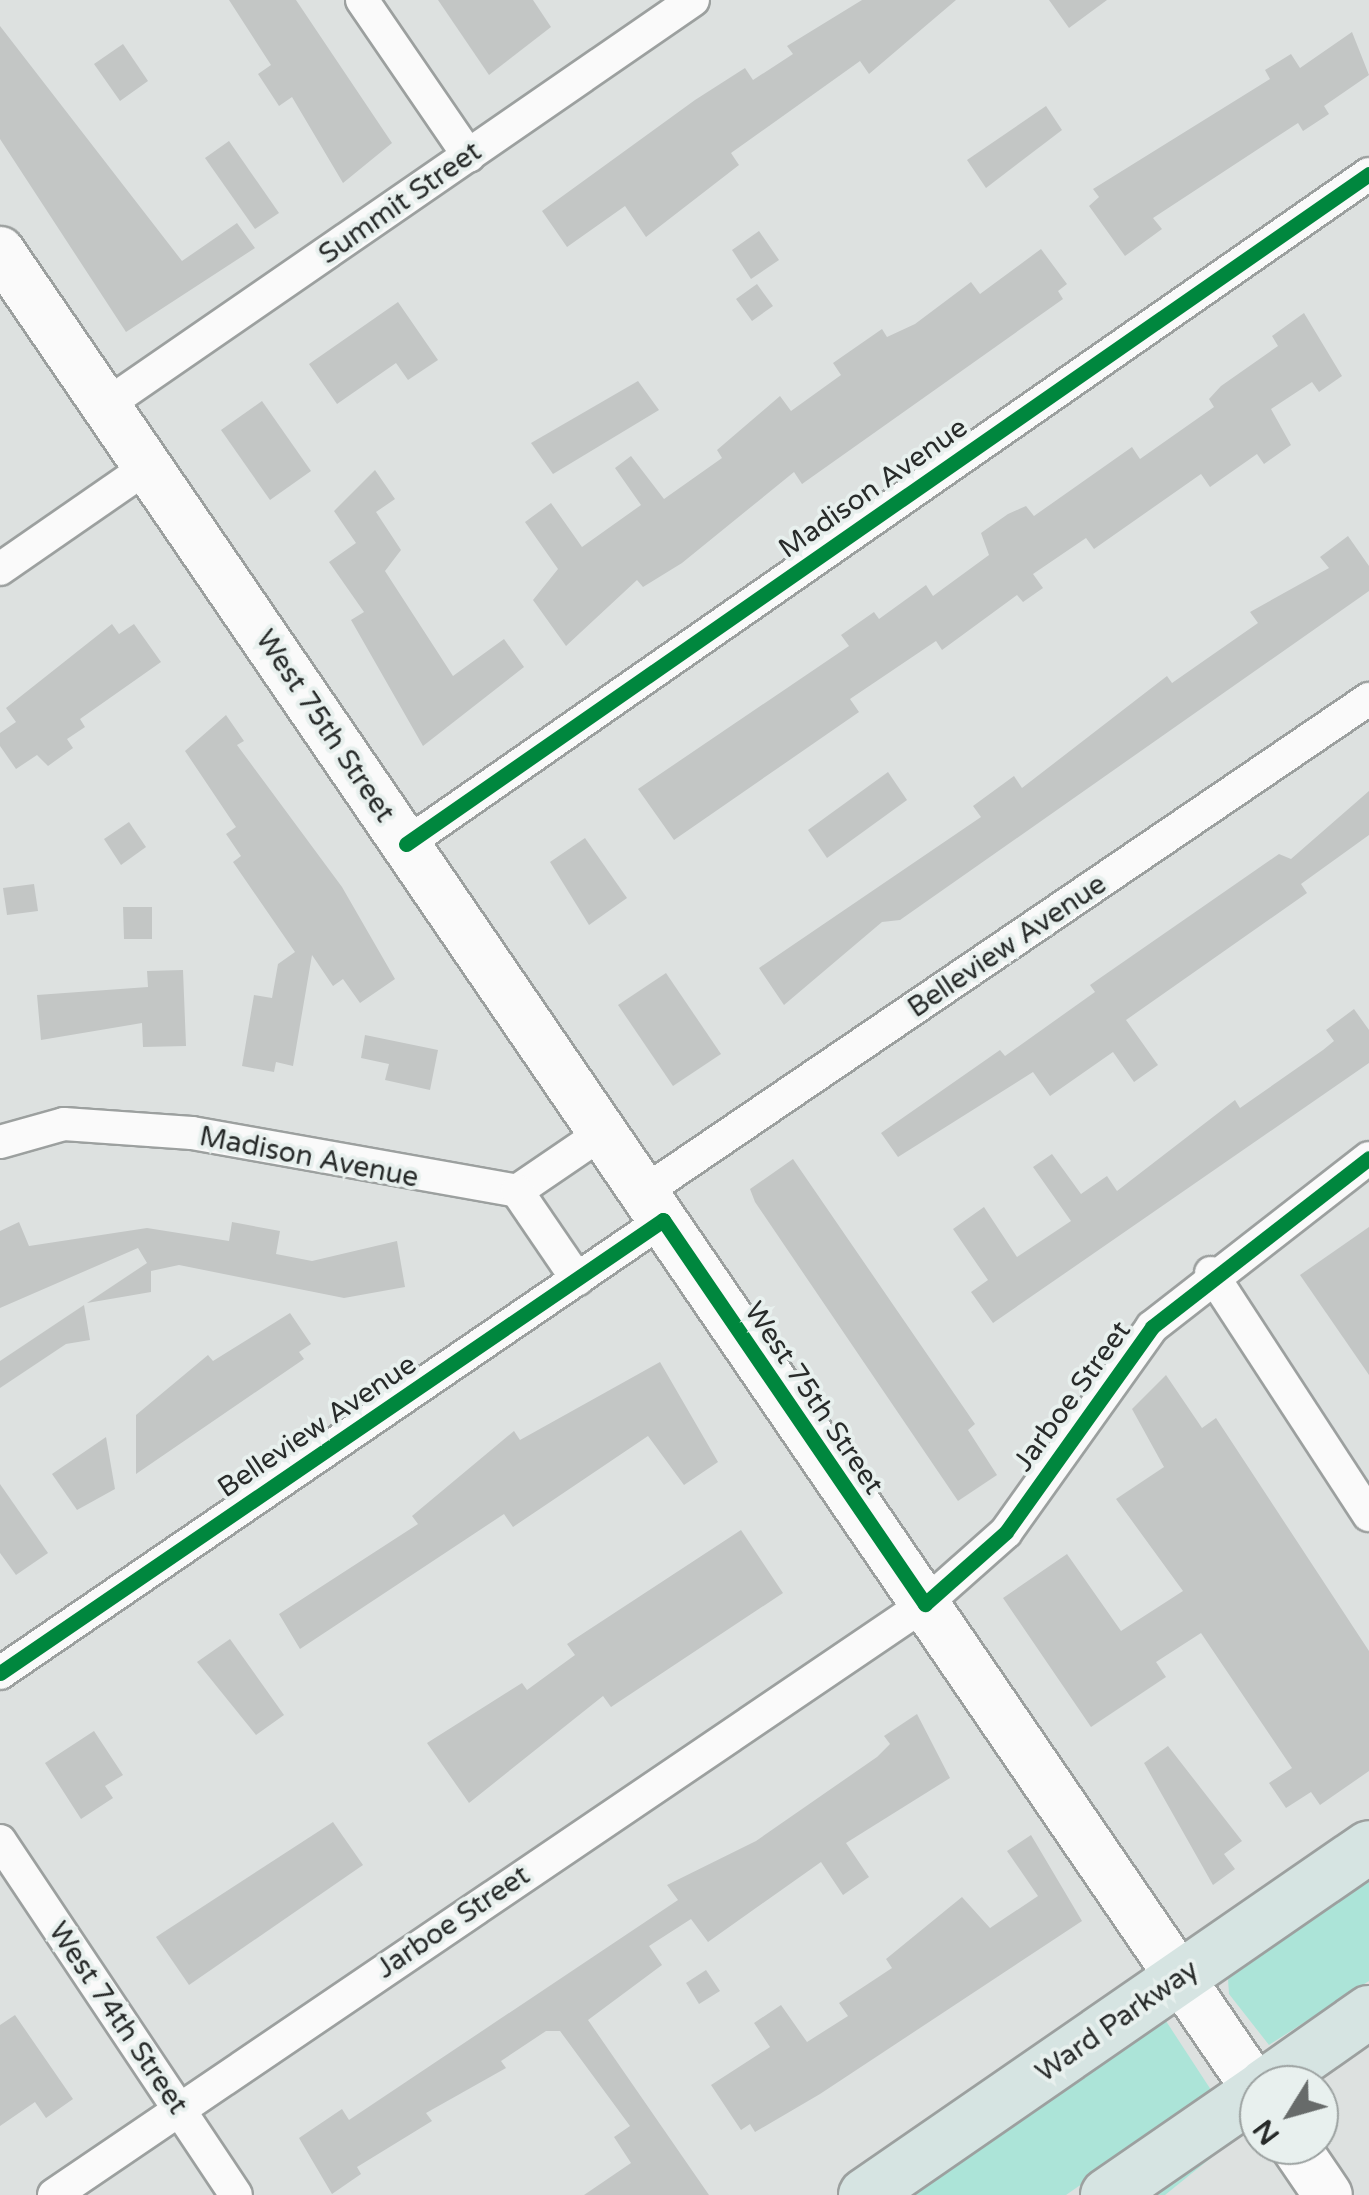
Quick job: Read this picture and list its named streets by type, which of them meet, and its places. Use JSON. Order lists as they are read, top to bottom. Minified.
{"streets":{"main road":["West 75th Street","Ward Parkway"],"street":["Summit Street","Madison Avenue","Belleview Avenue","Jarboe Street","West 74th Street"]},"crossings":[["Summit Street","West 75th Street"],["Madison Avenue","West 75th Street"],["West 75th Street","Belleview Avenue"],["West 75th Street","Jarboe Street"],["West 75th Street","Ward Parkway"],["Jarboe Street","West 74th Street"]],"north":"bottom left"}
